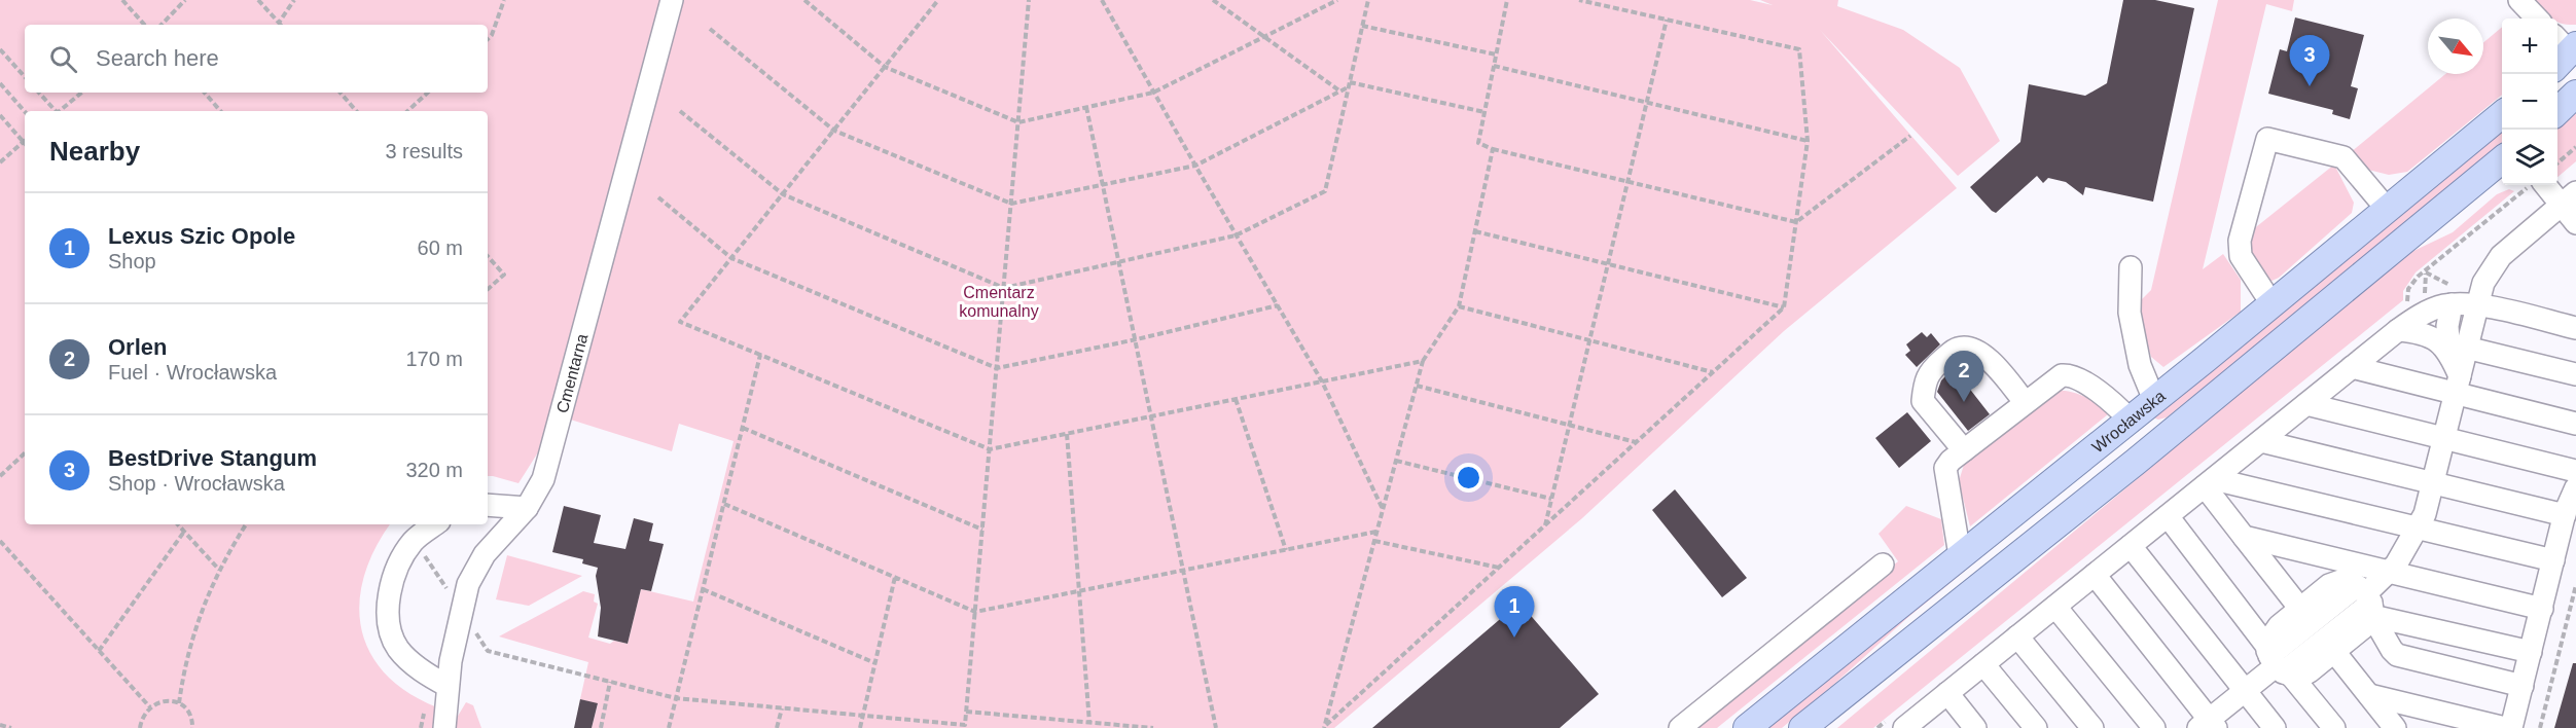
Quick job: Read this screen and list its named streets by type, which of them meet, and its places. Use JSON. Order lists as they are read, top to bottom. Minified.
{"streets":{"main road":["Wrocławska"],"street":["Cmentarna"]},"parks":["Cmentarz komunalny"],"north":"bottom right","page":{"map_buttons":["+","−"],"search":"Search here","pins":["3","2","1"],"heading":["Nearby","3 results"],"list":[{"mark":"1","name":"Lexus Szic Opole","note":"Shop","value":"60 m"},{"mark":"2","name":"Orlen","note":"Fuel · Wrocławska","value":"170 m"},{"mark":"3","name":"BestDrive Stangum","note":"Shop · Wrocławska","value":"320 m"}]}}
